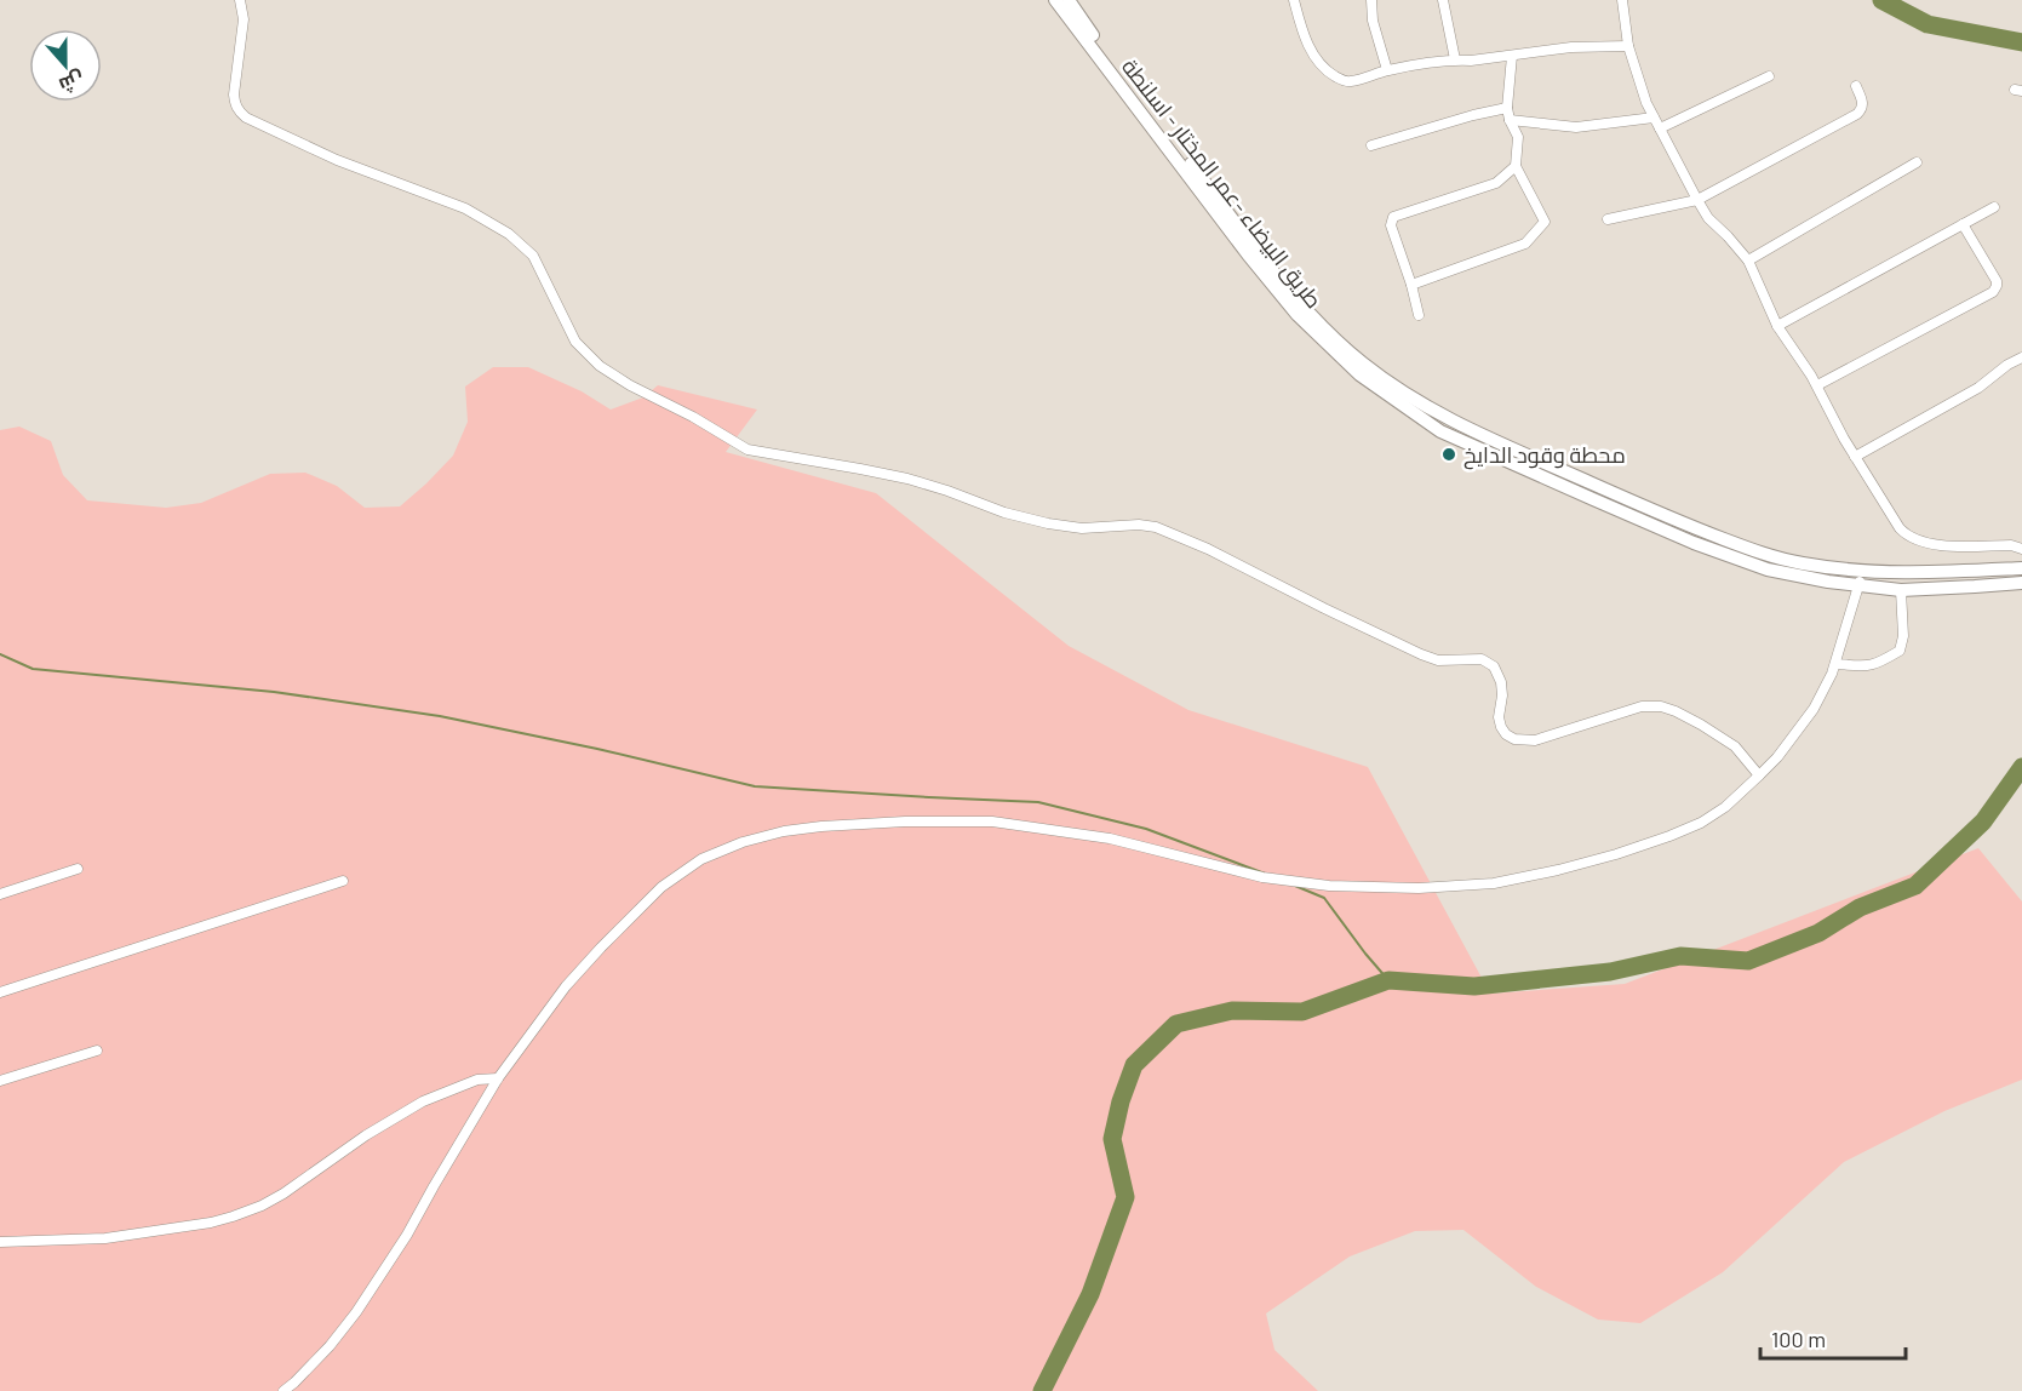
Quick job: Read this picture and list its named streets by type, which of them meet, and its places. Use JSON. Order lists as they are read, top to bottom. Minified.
{"streets":{"main road":["طريق البيضاء -عمر المختار - اسلنطة"]},"places":["محطة وقود الدايخ"],"scale_bar":"100 m","north":"bottom"}
